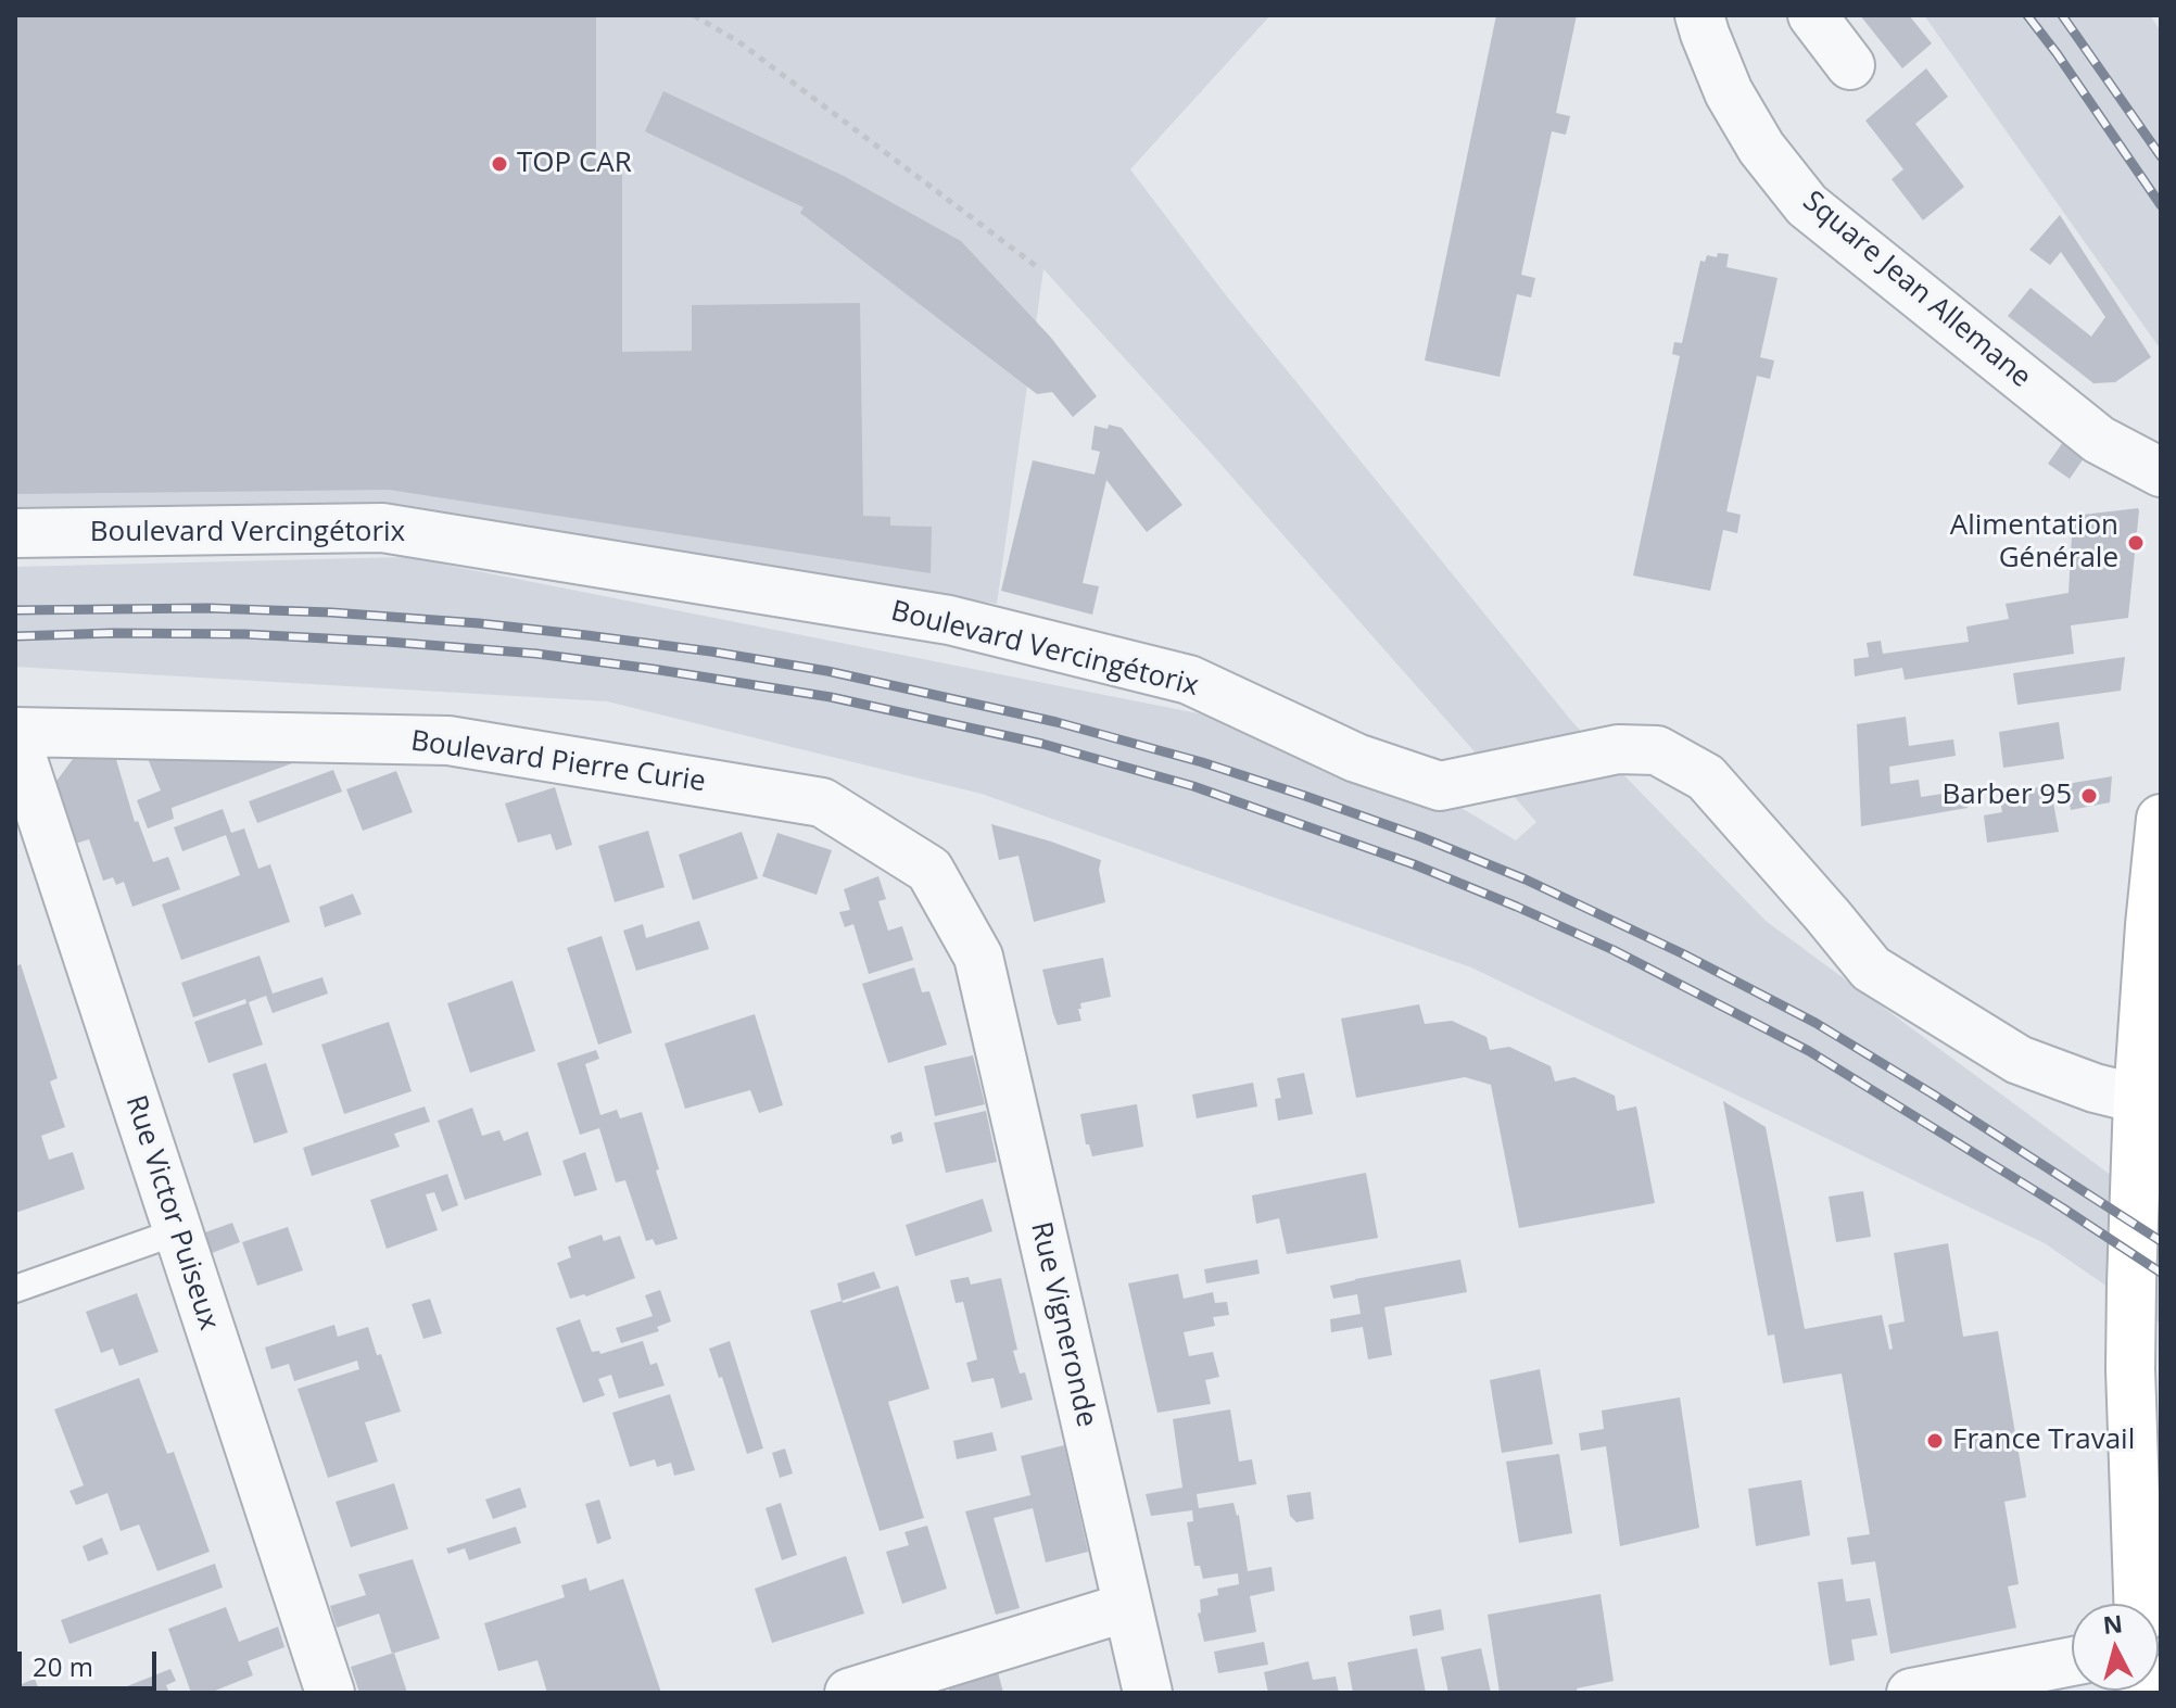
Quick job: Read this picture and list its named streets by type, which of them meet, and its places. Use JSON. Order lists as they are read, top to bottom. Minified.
{"streets":{"street":["Square Jean Allemane","Boulevard Vercingétorix","Boulevard Pierre Curie","Rue Victor Puiseux","Rue Vigneronde"]},"crossings":[["Boulevard Pierre Curie","Rue Victor Puiseux"],["Boulevard Pierre Curie","Rue Vigneronde"]],"places":["TOP CAR","Alimentation Générale","Barber 95","France Travail"],"scale_bar":"20 m","north":"top"}
